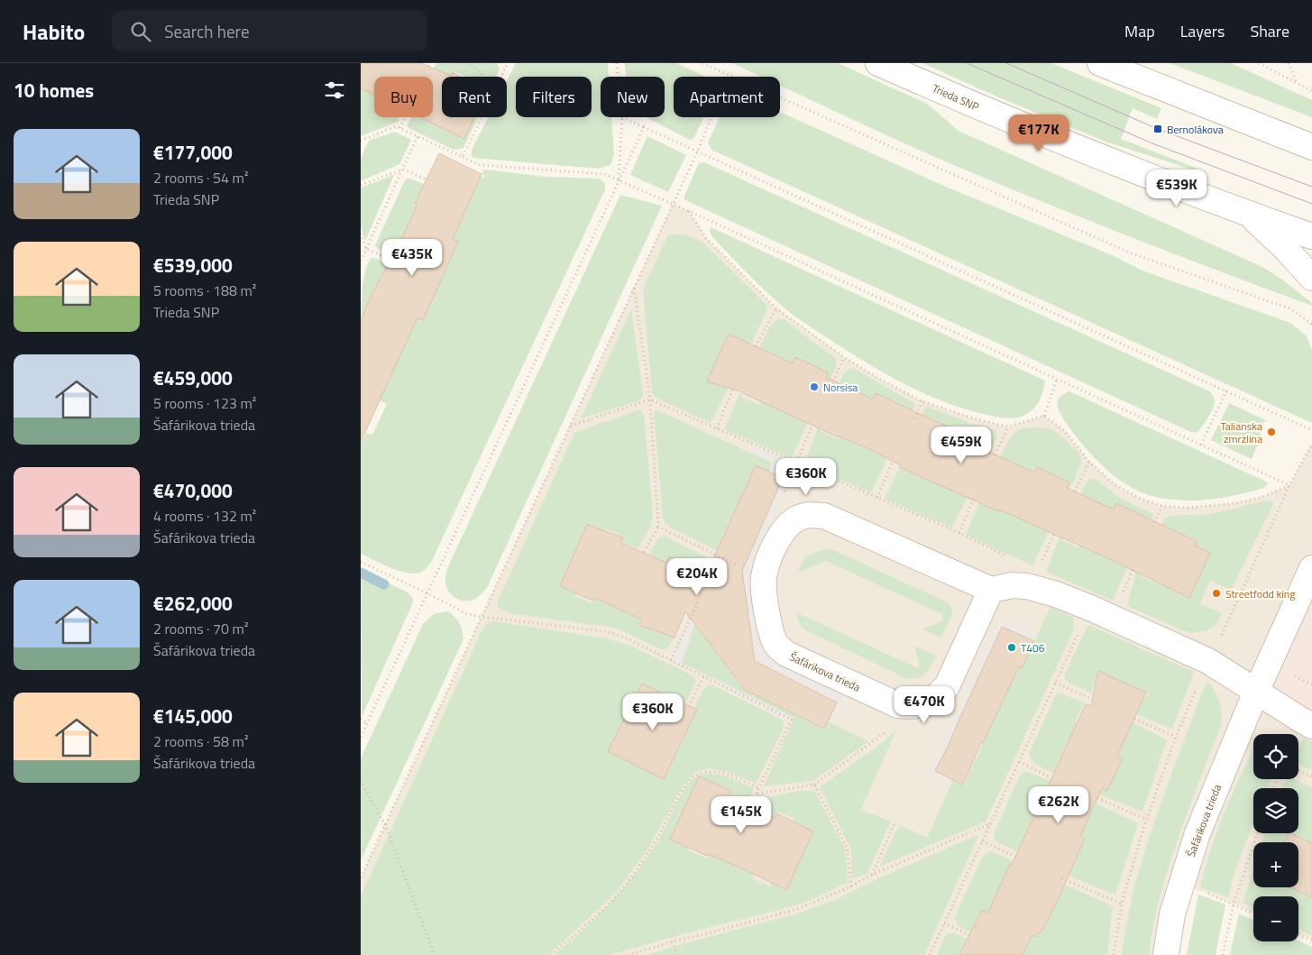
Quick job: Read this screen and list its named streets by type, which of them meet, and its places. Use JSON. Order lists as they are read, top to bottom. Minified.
{"streets":{"street":["Trieda SNP","Šafárikova trieda"]},"places":{"transit":["Bernolákova"],"other":["Norsisa","Talianska zmrzlina","Streetfodd king","T406"]},"page":{"header":"Habito","search":"Search here","nav":["Map","Layers","Share"],"heading":"10 homes","chip":["Buy","Rent","Filters","New","Apartment"],"price":["€177K","€539K","€435K","€459K","€360K","€204K","€470K","€360K","€262K","€145K"],"list":[{"name":"€177,000","note":"2 rooms · 54 m² · Trieda SNP"},{"name":"€539,000","note":"5 rooms · 188 m² · Trieda SNP"},{"name":"€459,000","note":"5 rooms · 123 m² · Šafárikova trieda"},{"name":"€470,000","note":"4 rooms · 132 m² · Šafárikova trieda"},{"name":"€262,000","note":"2 rooms · 70 m² · Šafárikova trieda"},{"name":"€145,000","note":"2 rooms · 58 m² · Šafárikova trieda"}],"map_buttons":["+","−"]}}
